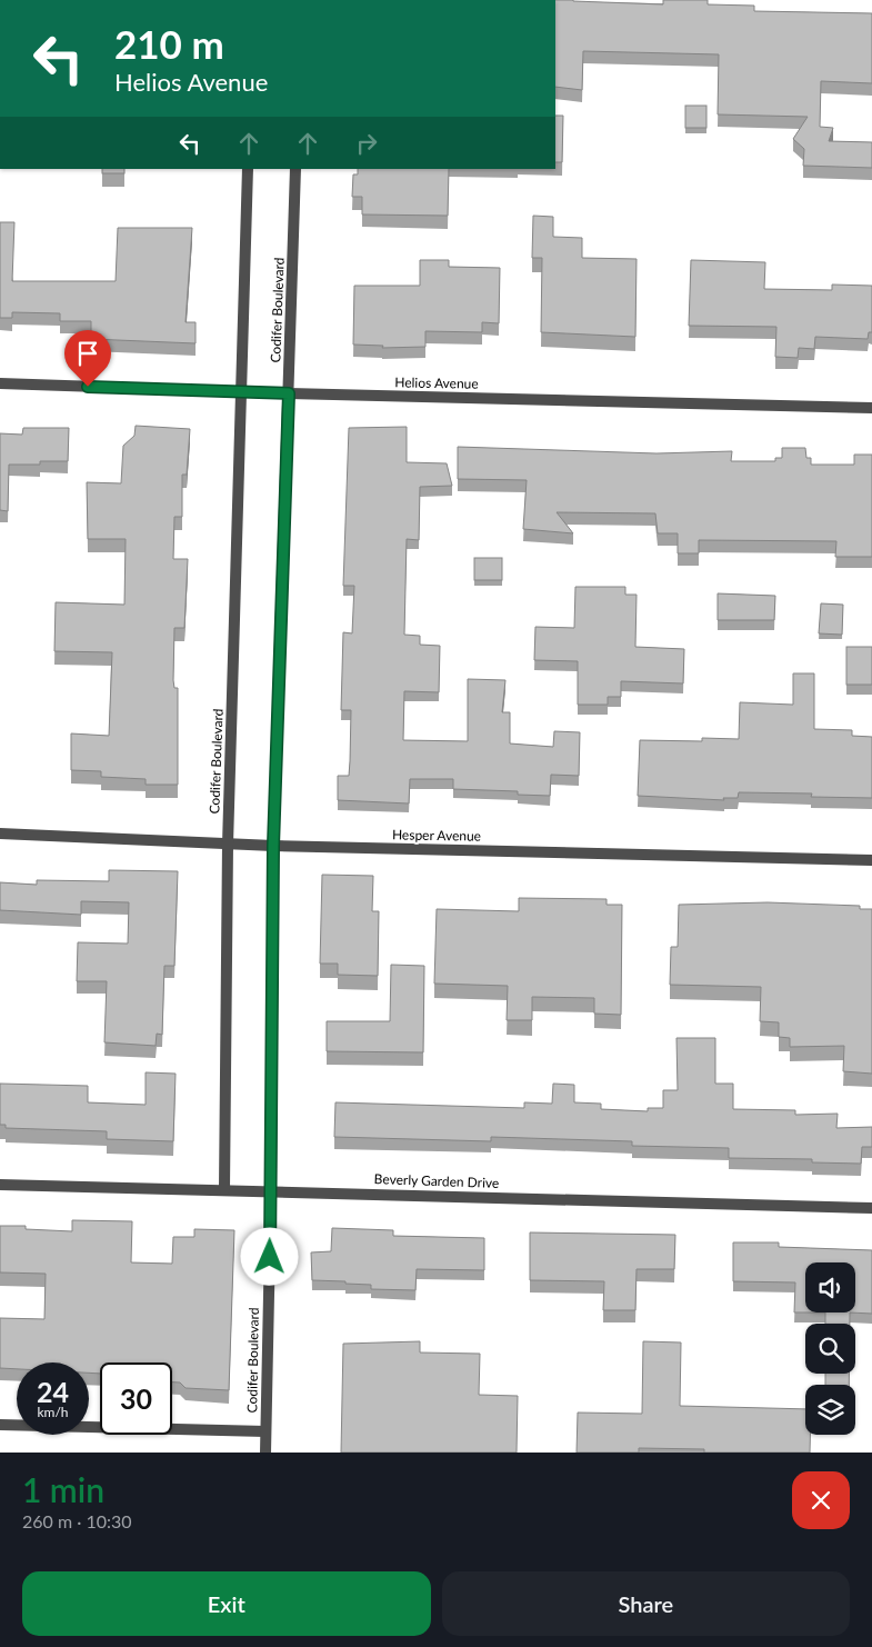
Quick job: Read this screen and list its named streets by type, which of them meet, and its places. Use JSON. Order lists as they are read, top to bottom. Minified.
{"streets":{"street":["Codifer Boulevard","Helios Avenue","Hesper Avenue","Beverly Garden Drive"]},"crossings":[["Codifer Boulevard","Helios Avenue"],["Codifer Boulevard","Hesper Avenue"],["Codifer Boulevard","Beverly Garden Drive"]],"page":{"turn":["210 m","Helios Avenue"],"speed":"24 km/h","limit":"30","heading":["1 min","260 m · 10:30"],"buttons":["Exit","Share"]}}
